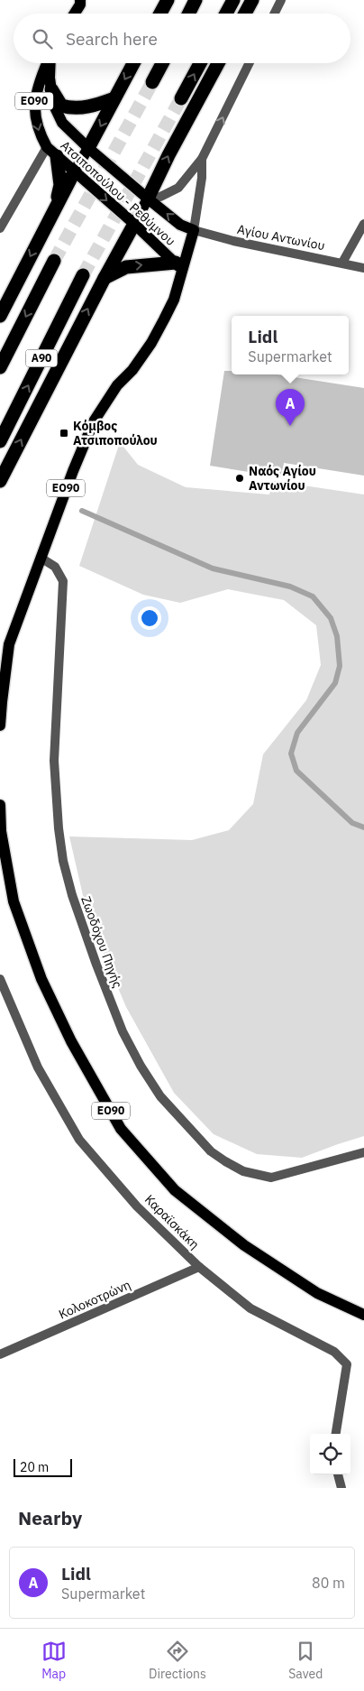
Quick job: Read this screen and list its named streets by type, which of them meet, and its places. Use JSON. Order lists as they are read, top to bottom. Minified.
{"streets":{"highway":["Α90"],"main road":["ΕΟ90","Ατσιποπούλου - Ρεθύμνου"],"street":["Αγίου Αντωνίου","Ζωοδόχου Πηγής","Καραϊσκάκη","Κολοκοτρώνη"]},"crossings":[["Ατσιποπούλου - Ρεθύμνου","Αγίου Αντωνίου"],["Ατσιποπούλου - Ρεθύμνου","Ζωοδόχου Πηγής"],["Καραϊσκάκη","Κολοκοτρώνη"]],"places":{"transit":["Κόμβος Ατσιποπούλου"],"other":["Ναός Αγίου Αντωνίου"]},"scale_bar":"20 m","page":{"search":"Search here","popup":["Lidl","Supermarket"],"pins":"A","scale":"20 m","heading":"Nearby","list":[{"mark":"A","name":"Lidl","note":"Supermarket","value":"80 m"}],"nav":["Map","Directions","Saved"]}}
